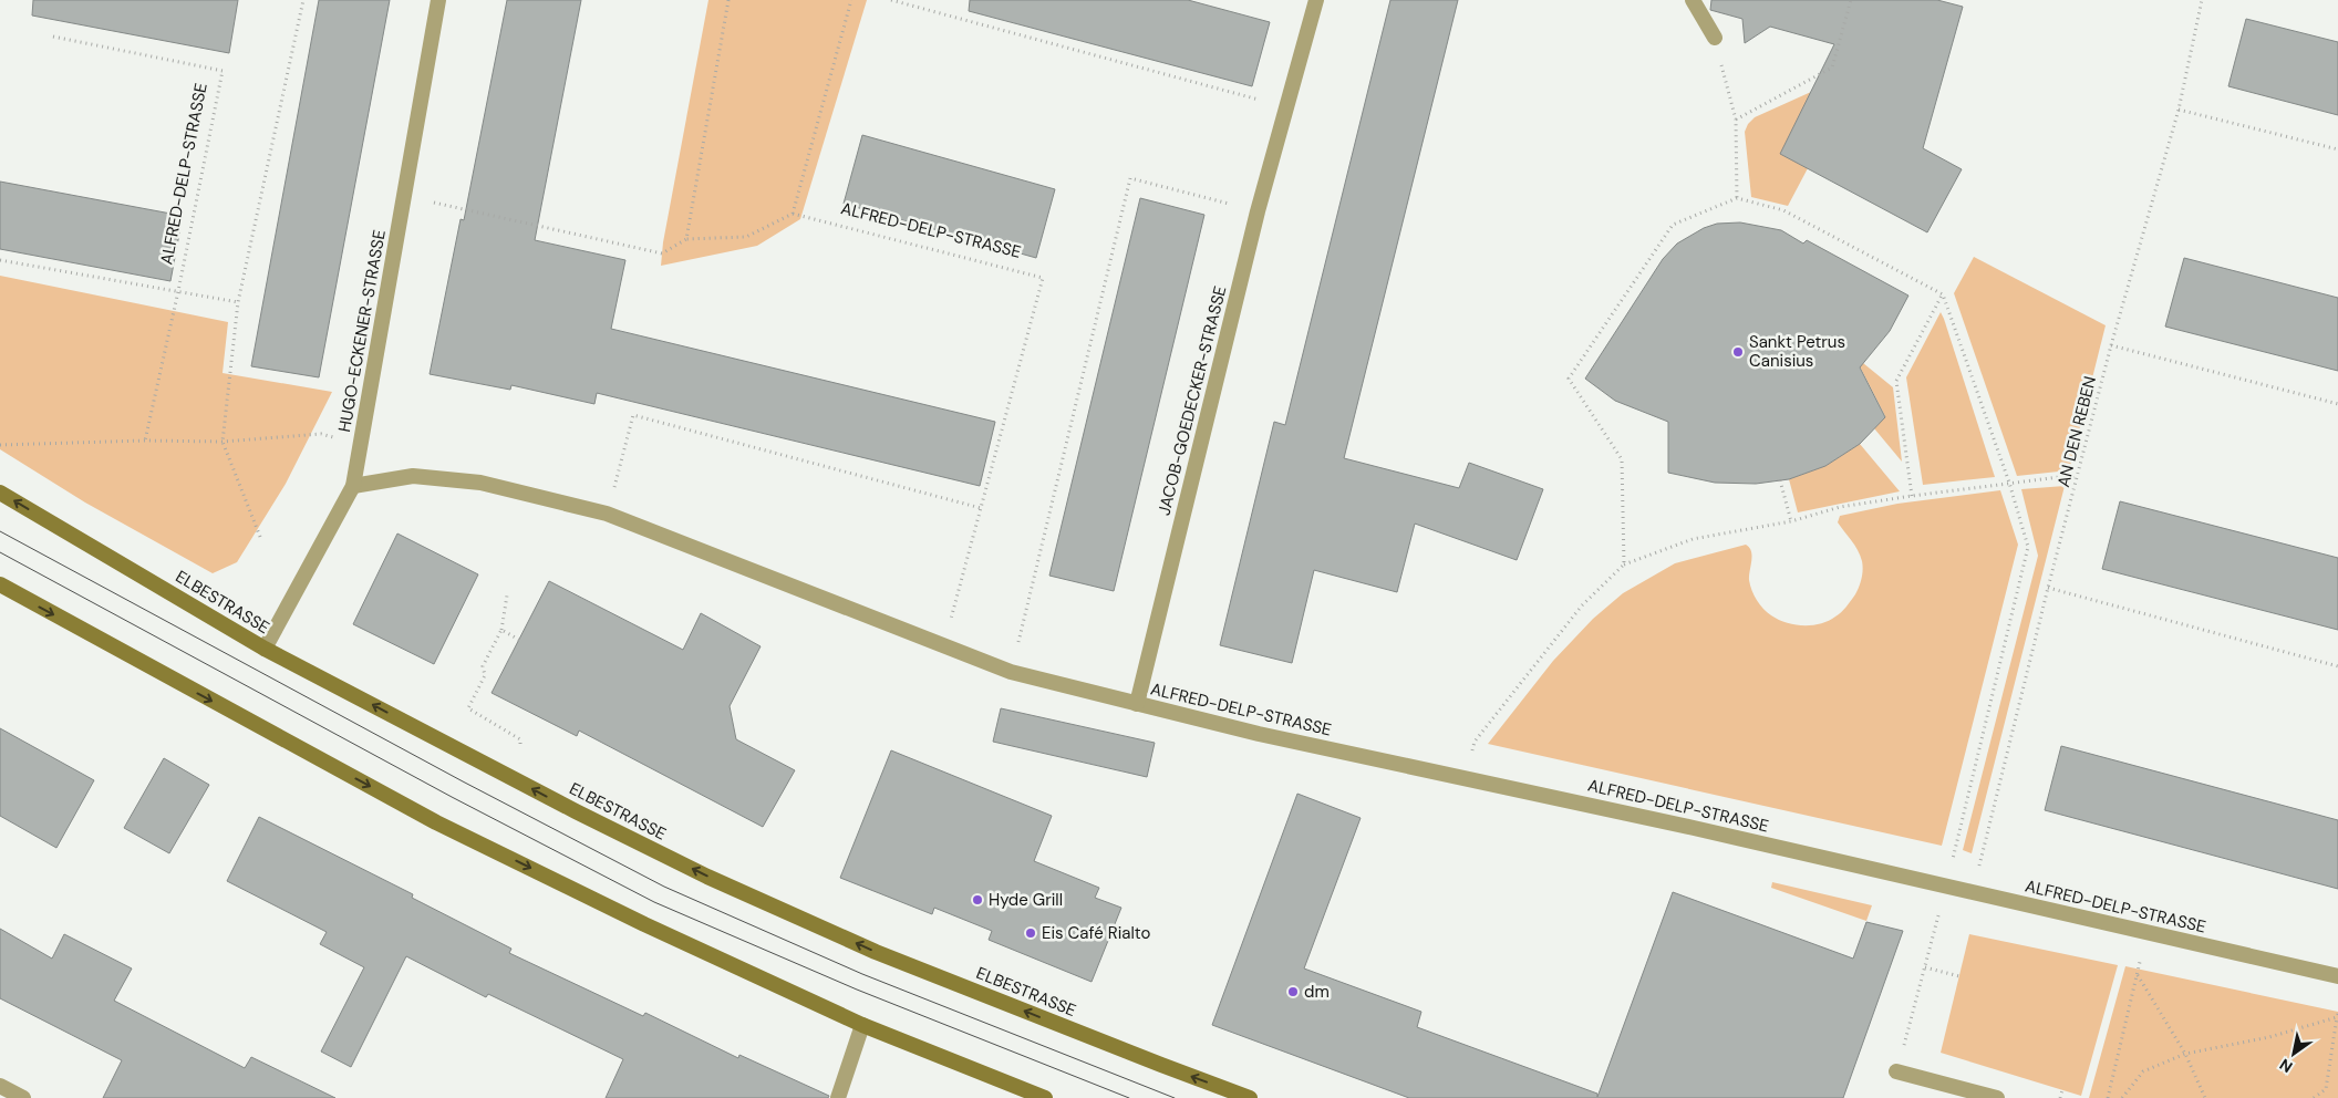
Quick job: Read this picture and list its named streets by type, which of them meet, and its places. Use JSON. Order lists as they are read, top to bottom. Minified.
{"streets":{"main road":["ELBESTRASSE"],"street":["ALFRED-DELP-STRASSE","HUGO-ECKENER-STRASSE","JACOB-GOEDECKER-STRASSE"],"path":["AN DEN REBEN"]},"crossings":[["ALFRED-DELP-STRASSE","HUGO-ECKENER-STRASSE"],["ALFRED-DELP-STRASSE","JACOB-GOEDECKER-STRASSE"],["HUGO-ECKENER-STRASSE","ELBESTRASSE"]],"places":["Sankt Petrus Canisius","Hyde Grill","Eis Café Rialto","dm"],"north":"bottom left"}
